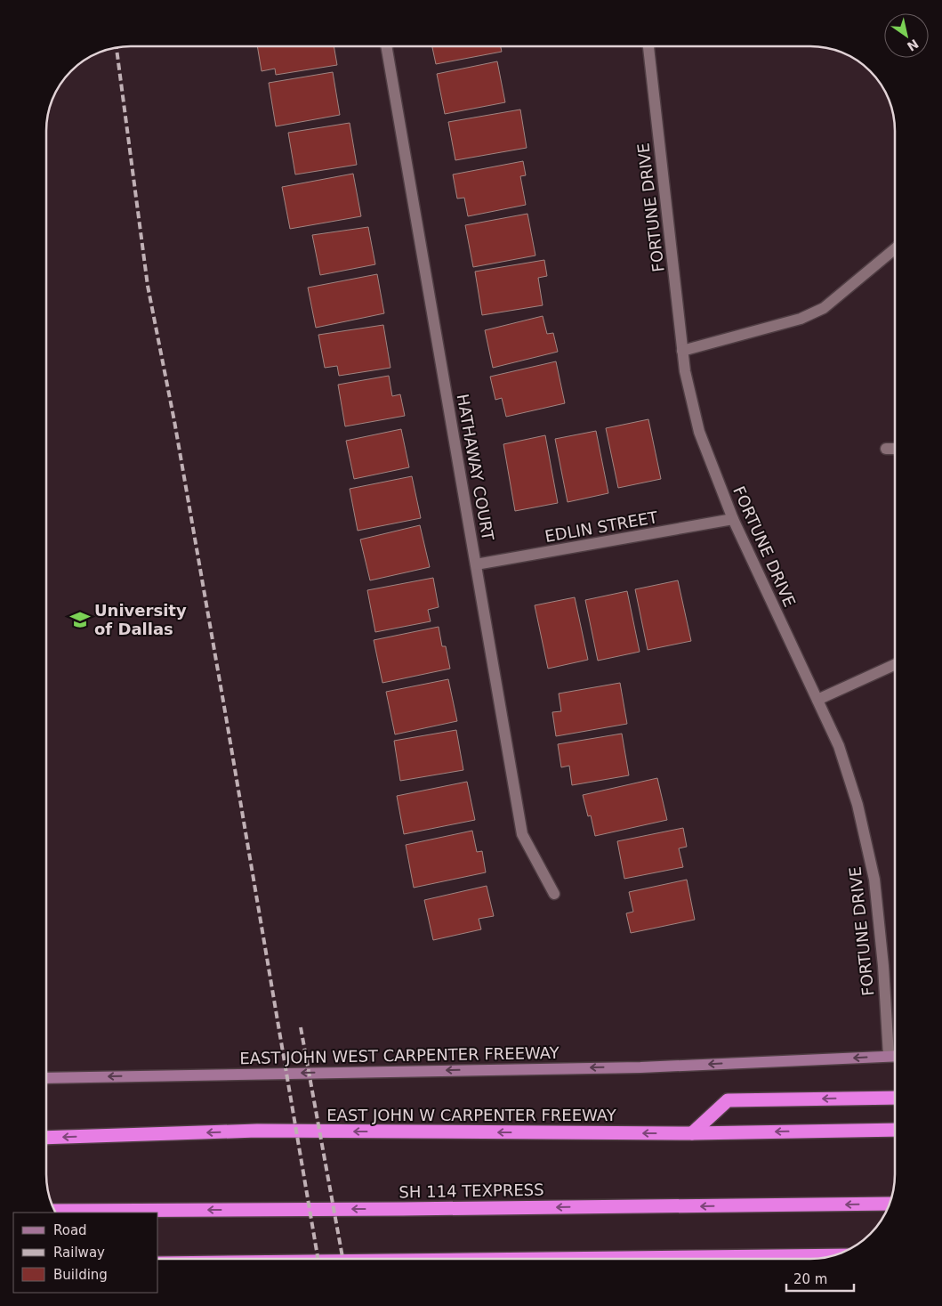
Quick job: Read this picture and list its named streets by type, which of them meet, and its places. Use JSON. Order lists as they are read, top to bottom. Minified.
{"streets":{"highway":["EAST JOHN W CARPENTER FREEWAY","SH 114 TEXPRESS"],"main road":["EAST JOHN WEST CARPENTER FREEWAY"],"street":["FORTUNE DRIVE","HATHAWAY COURT","EDLIN STREET"]},"crossings":[["FORTUNE DRIVE","EDLIN STREET"],["FORTUNE DRIVE","EAST JOHN WEST CARPENTER FREEWAY"],["HATHAWAY COURT","EDLIN STREET"]],"one_way":["EAST JOHN WEST CARPENTER FREEWAY","EAST JOHN W CARPENTER FREEWAY"],"places":{"school or university":["University of Dallas"]},"legend":["Road","Railway","Building"],"scale_bar":"20 m","north":"bottom right"}
